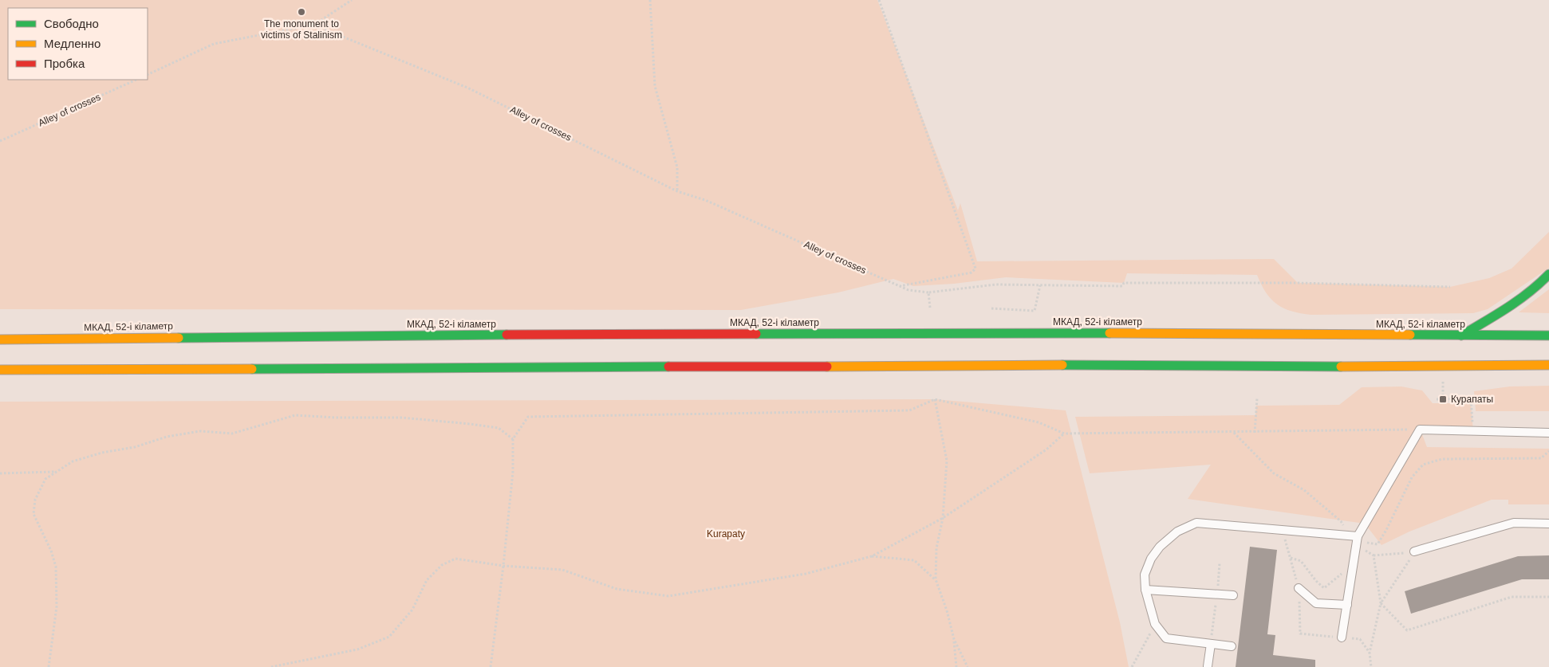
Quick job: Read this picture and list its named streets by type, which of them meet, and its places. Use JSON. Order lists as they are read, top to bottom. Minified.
{"streets":{"highway":["МКАД, 52-і кіламетр"],"path":["Alley of crosses"]},"parks":["Kurapaty"],"places":{"other":["The monument to victims of Stalinism"],"transit":["Курапаты"]},"legend":["Свободно","Медленно","Пробка"]}
